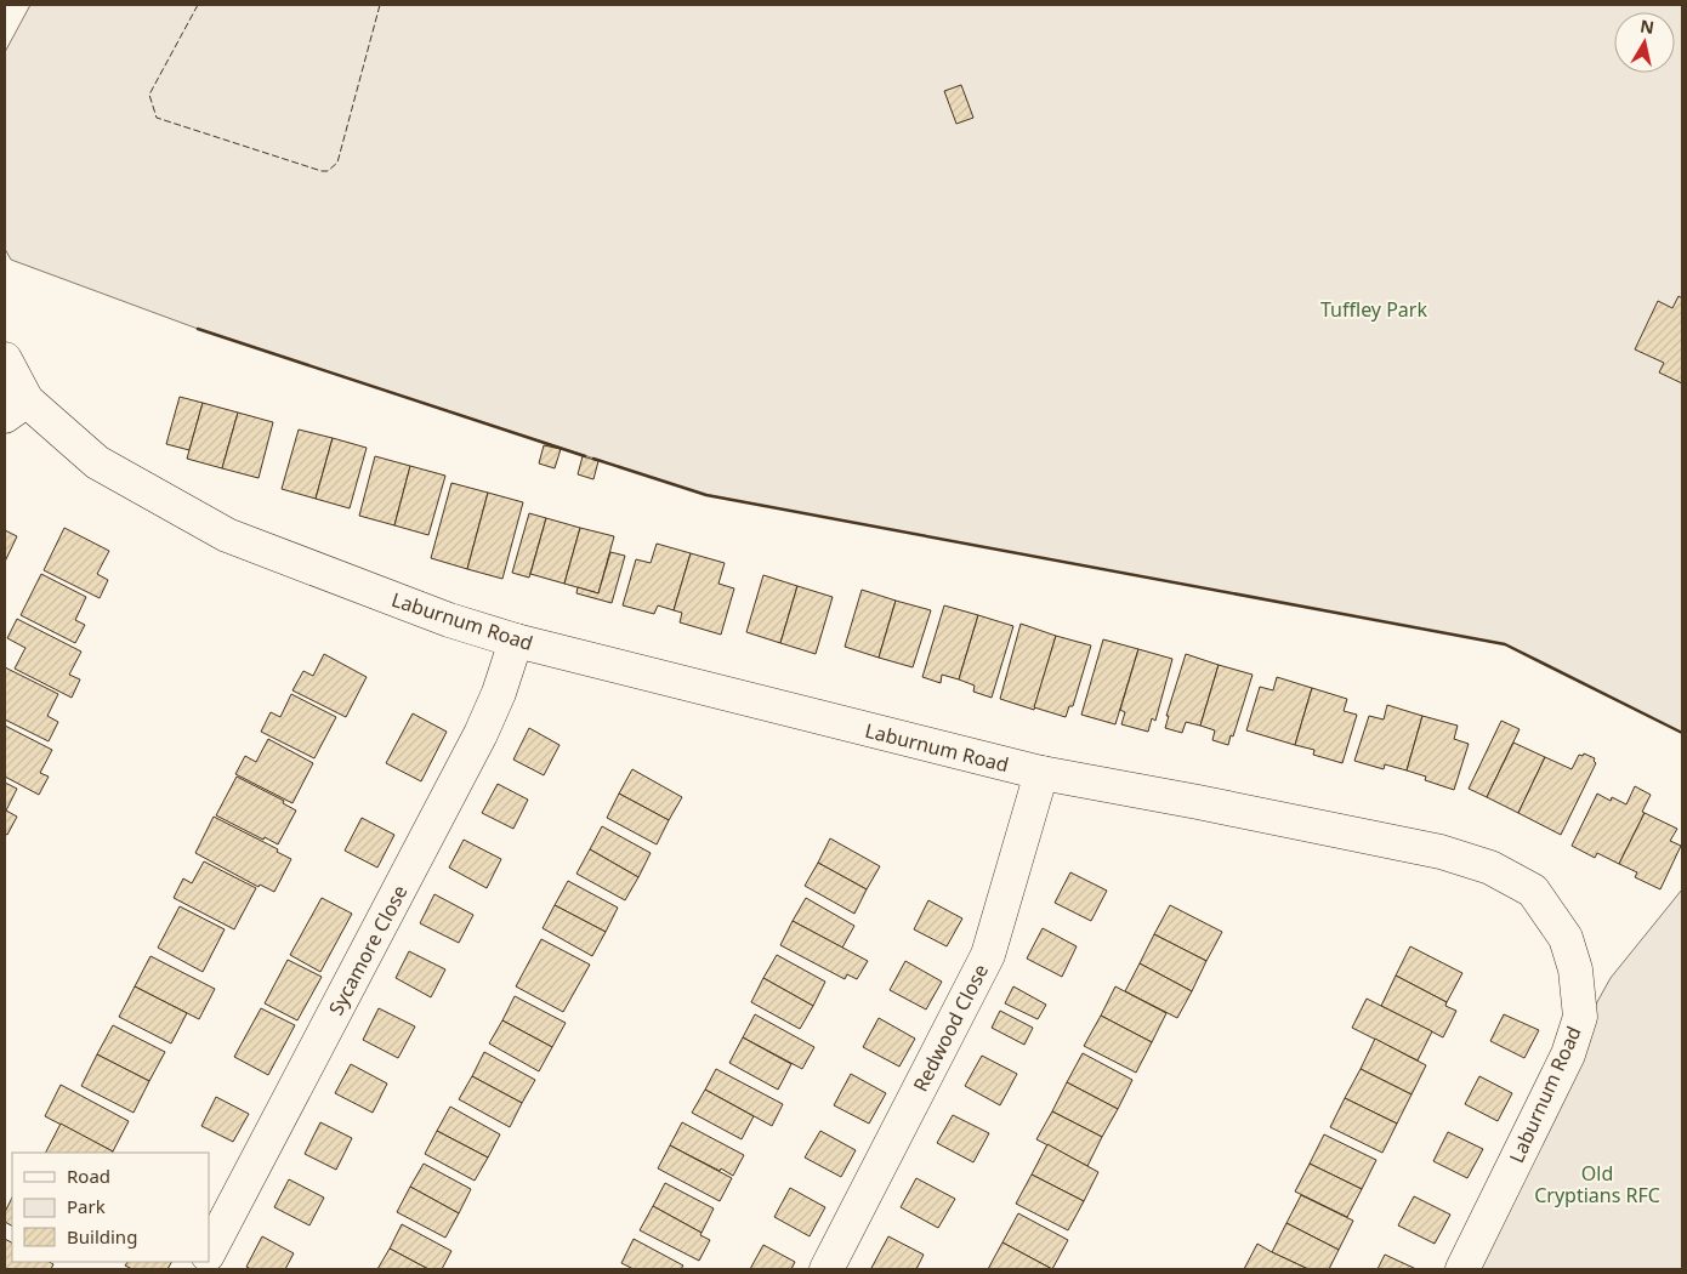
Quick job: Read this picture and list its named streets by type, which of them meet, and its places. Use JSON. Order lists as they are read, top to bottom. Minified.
{"streets":{"street":["Laburnum Road","Sycamore Close","Redwood Close"]},"crossings":[["Laburnum Road","Sycamore Close"],["Laburnum Road","Redwood Close"]],"parks":["Tuffley Park","Old Cryptians RFC"],"legend":["Road","Park","Building"],"north":"top"}
